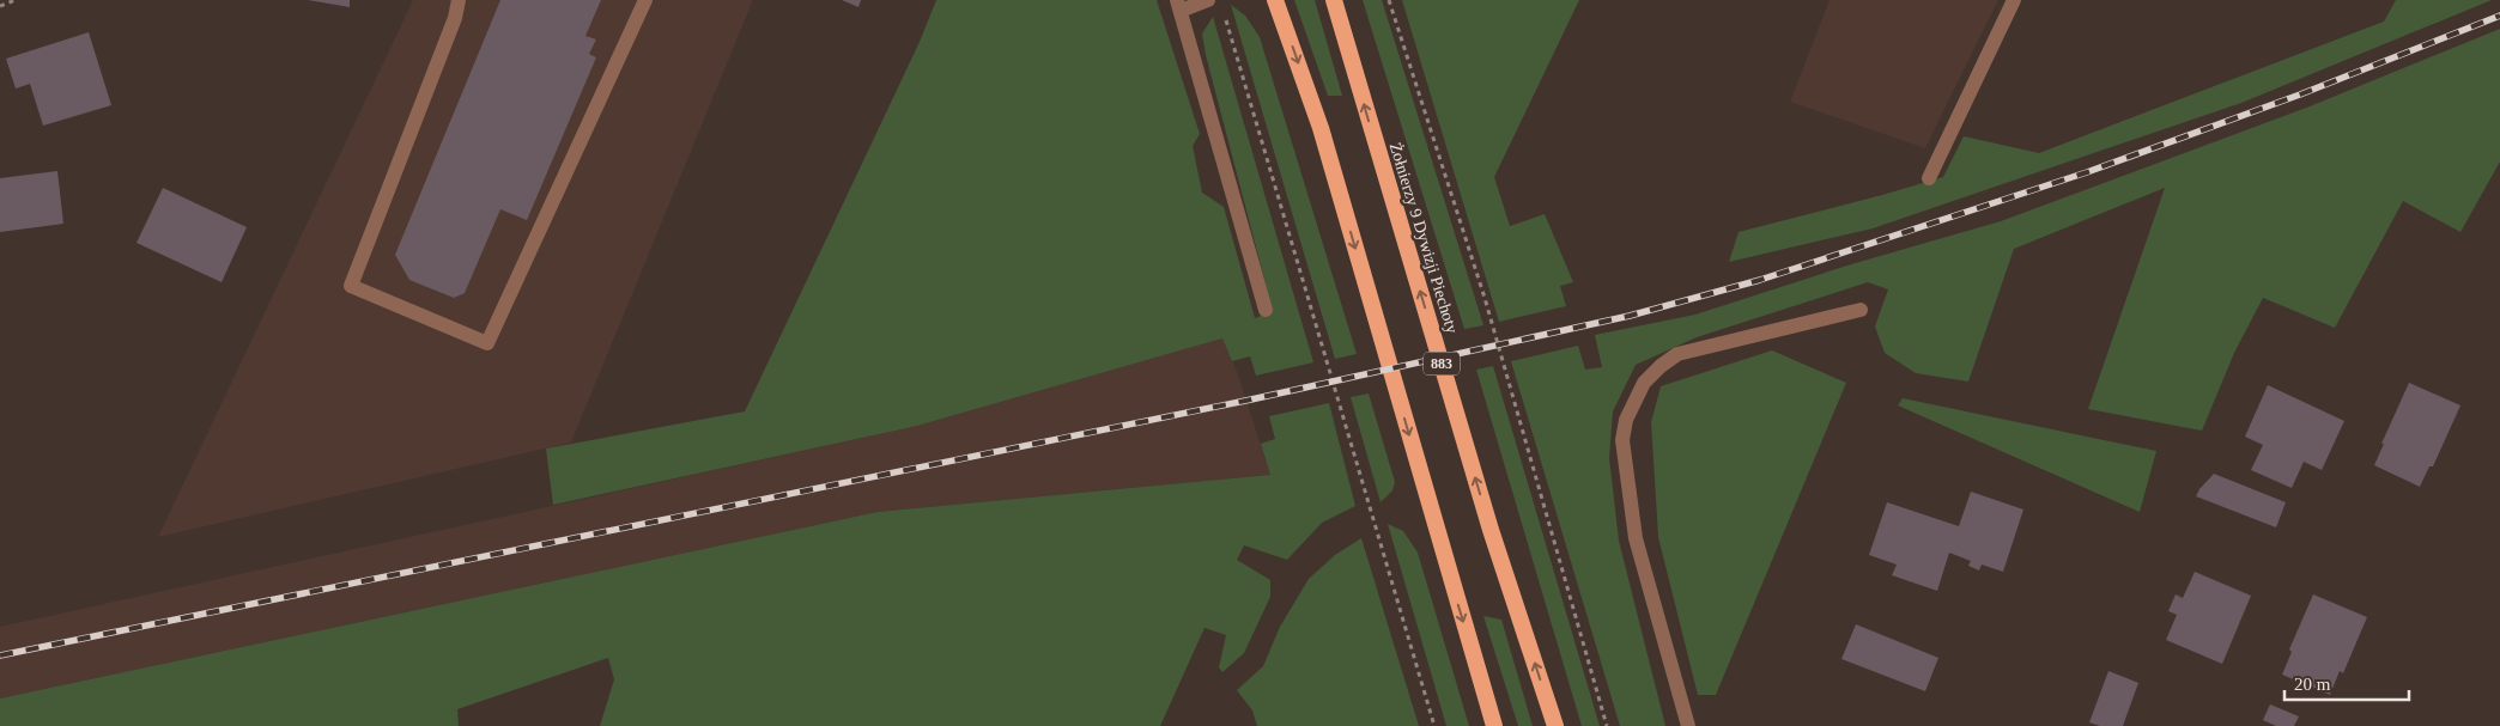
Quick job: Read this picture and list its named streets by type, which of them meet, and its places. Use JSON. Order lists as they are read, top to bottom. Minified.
{"streets":{"highway":["Żołnierzy 9 Dywizji Piechoty","883"]},"scale_bar":"20 m"}
